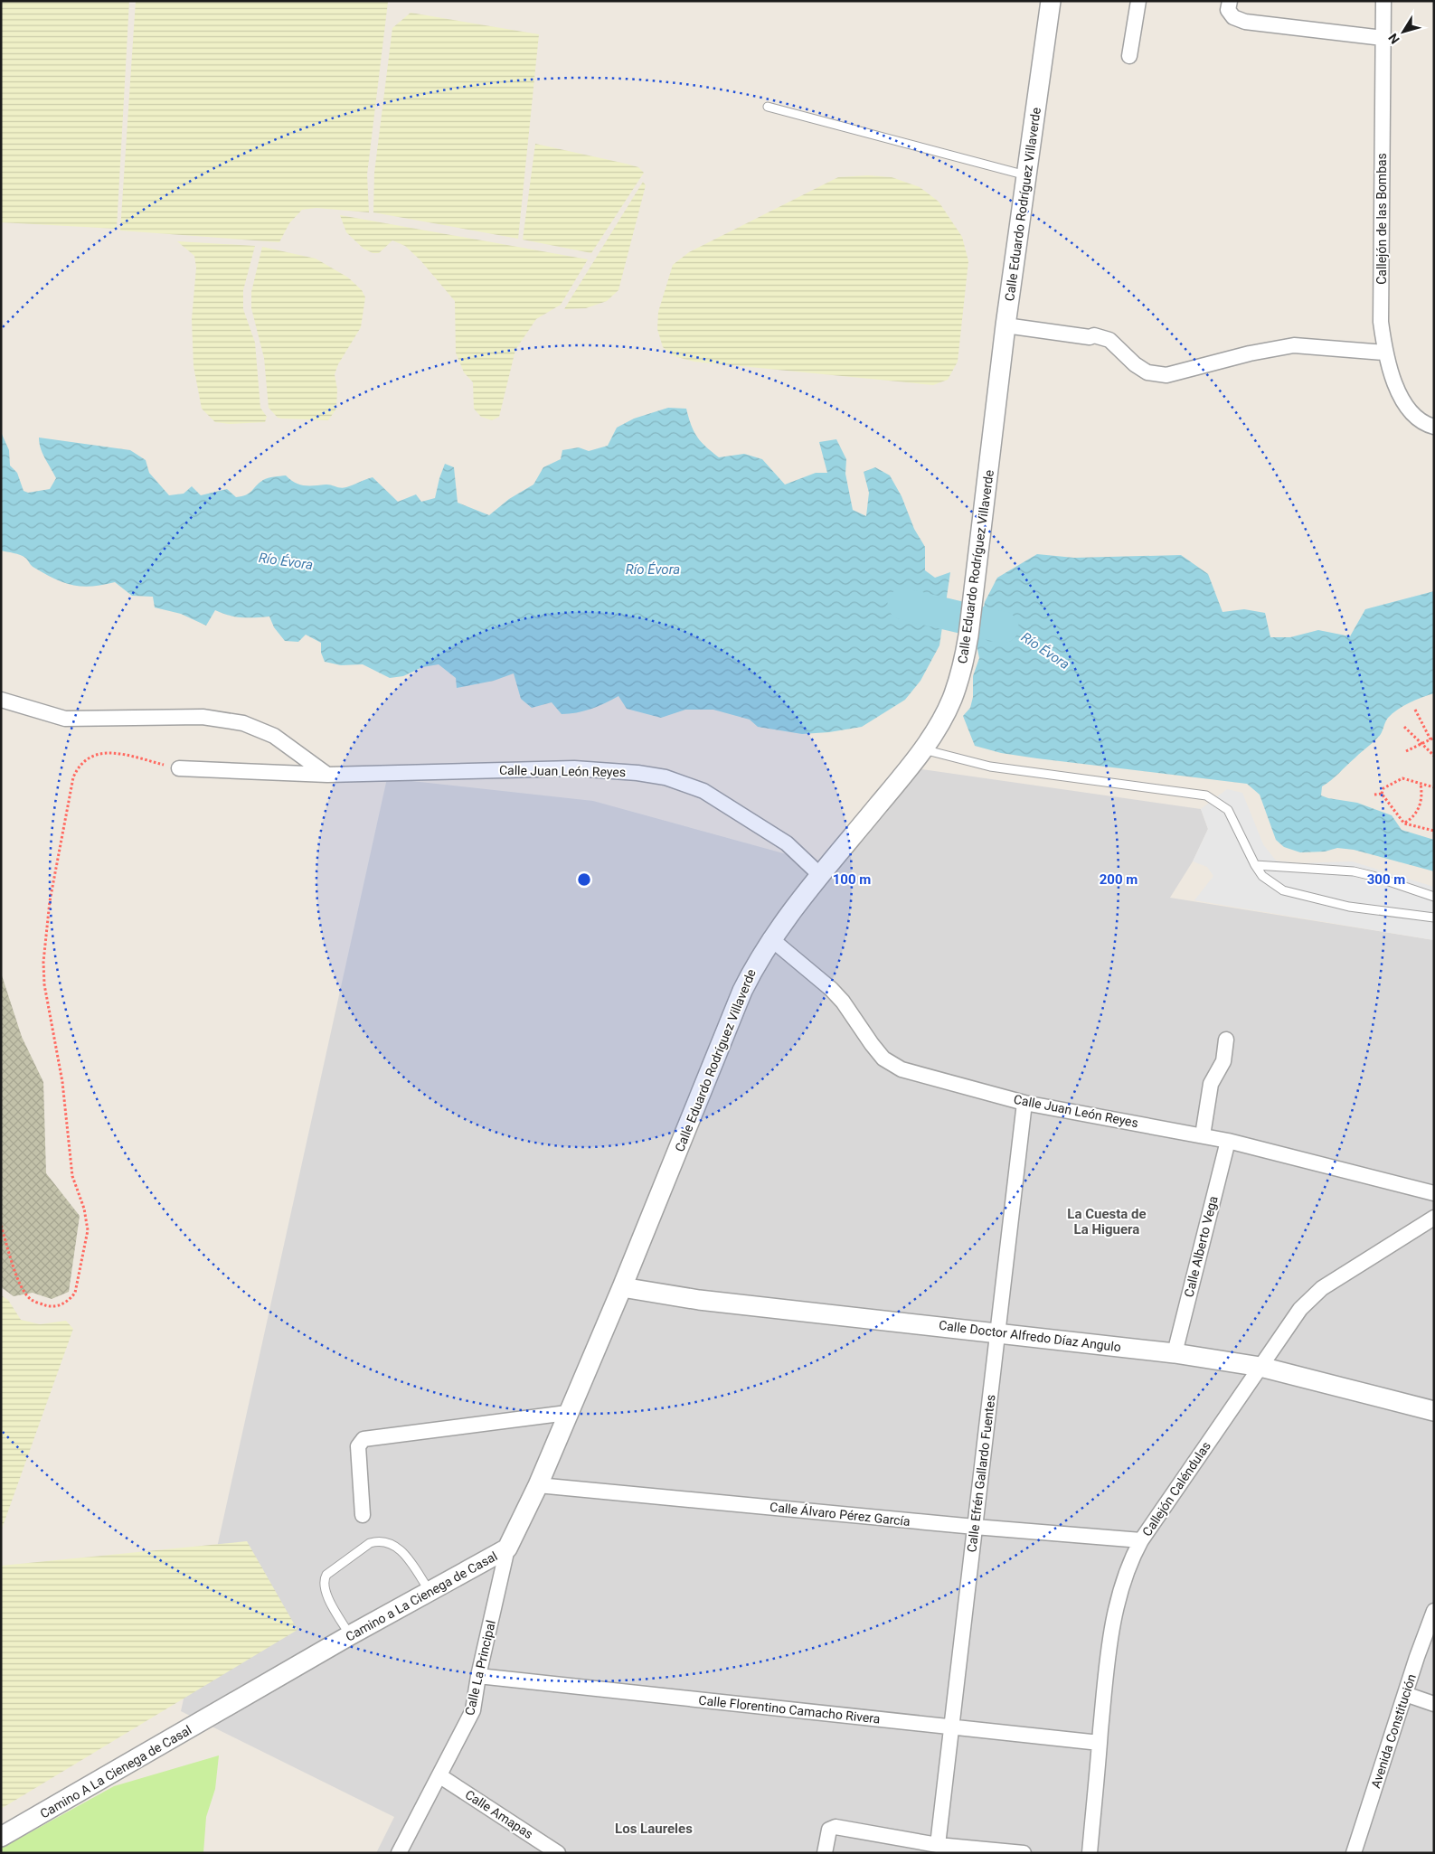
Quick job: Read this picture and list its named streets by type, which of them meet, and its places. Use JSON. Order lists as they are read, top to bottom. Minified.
{"streets":{"street":["Calle Eduardo Rodríguez Villaverde","Callejón de las Bombas","Calle Juan León Reyes","Calle Alberto Vega","Calle Doctor Alfredo Díaz Angulo","Calle Efrén Gallardo Fuentes","Callejón Caléndulas","Calle Álvaro Pérez García","Camino a La Cienega de Casal","Calle La Principal","Calle Florentino Camacho Rivera","Avenida Constitución","Camino A La Cienega de Casal","Calle Amapas"]},"crossings":[["Calle Eduardo Rodríguez Villaverde","Calle Juan León Reyes"],["Calle Eduardo Rodríguez Villaverde","Calle Doctor Alfredo Díaz Angulo"],["Calle Eduardo Rodríguez Villaverde","Camino a La Cienega de Casal"],["Calle Juan León Reyes","Calle Alberto Vega"],["Calle Juan León Reyes","Calle Efrén Gallardo Fuentes"],["Calle Alberto Vega","Calle Doctor Alfredo Díaz Angulo"],["Calle Doctor Alfredo Díaz Angulo","Calle Efrén Gallardo Fuentes"],["Calle Doctor Alfredo Díaz Angulo","Callejón Caléndulas"],["Calle Doctor Alfredo Díaz Angulo","Camino a La Cienega de Casal"],["Calle Efrén Gallardo Fuentes","Calle Álvaro Pérez García"],["Calle Efrén Gallardo Fuentes","Calle Florentino Camacho Rivera"],["Callejón Caléndulas","Calle Álvaro Pérez García"],["Callejón Caléndulas","Calle Florentino Camacho Rivera"],["Calle Álvaro Pérez García","Camino a La Cienega de Casal"],["Camino a La Cienega de Casal","Calle La Principal"],["Camino a La Cienega de Casal","Camino A La Cienega de Casal"],["Calle La Principal","Calle Florentino Camacho Rivera"],["Calle La Principal","Calle Amapas"]],"districts":["La Cuesta de La Higuera","Los Laureles"],"water":["Río Évora"],"north":"bottom left","rings":["100 m","200 m","300 m"]}
